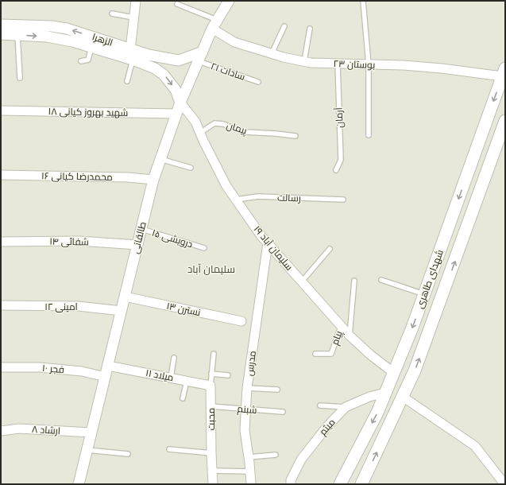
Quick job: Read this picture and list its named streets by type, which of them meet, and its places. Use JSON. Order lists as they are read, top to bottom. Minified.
{"streets":{"main road":["شهدای طاهری"],"street":["الزهرا","بوستان ۲۳","شهید بهروز کیانی ۱۸","محمدرضا کیانی ۱۶","طالقانی","شفائی ۱۴","سلیمان آباد ۱۹","امینی ۱۲","نسترن ۱۳","مدرس","فجر ۱۰","میلاد ۱۱","محبت","میثم","ارشاد ۸"],"lane":["سادات ۲۱","آرمان","پیمان","رسالت","درویشی ۱۵","پیام","شبنم"]},"crossings":[["الزهرا","سادات ۲۱"],["الزهرا","طالقانی"],["الزهرا","سلیمان آباد ۱۹"],["بوستان ۲۳","آرمان"],["بوستان ۲۳","طالقانی"],["بوستان ۲۳","شهدای طاهری"],["سادات ۲۱","طالقانی"],["شهید بهروز کیانی ۱۸","طالقانی"],["پیمان","سلیمان آباد ۱۹"],["محمدرضا کیانی ۱۶","طالقانی"],["رسالت","سلیمان آباد ۱۹"],["طالقانی","درویشی ۱۵"],["طالقانی","شفائی ۱۴"],["طالقانی","سلیمان آباد ۱۹"],["طالقانی","امینی ۱۲"],["طالقانی","نسترن ۱۳"],["طالقانی","فجر ۱۰"],["طالقانی","میلاد ۱۱"],["طالقانی","ارشاد ۸"],["سلیمان آباد ۱۹","شهدای طاهری"],["سلیمان آباد ۱۹","پیام"],["سلیمان آباد ۱۹","مدرس"],["شهدای طاهری","میثم"],["مدرس","شبنم"],["میلاد ۱۱","محبت"],["شبنم","محبت"]],"districts":["سلیمان آباد"]}
